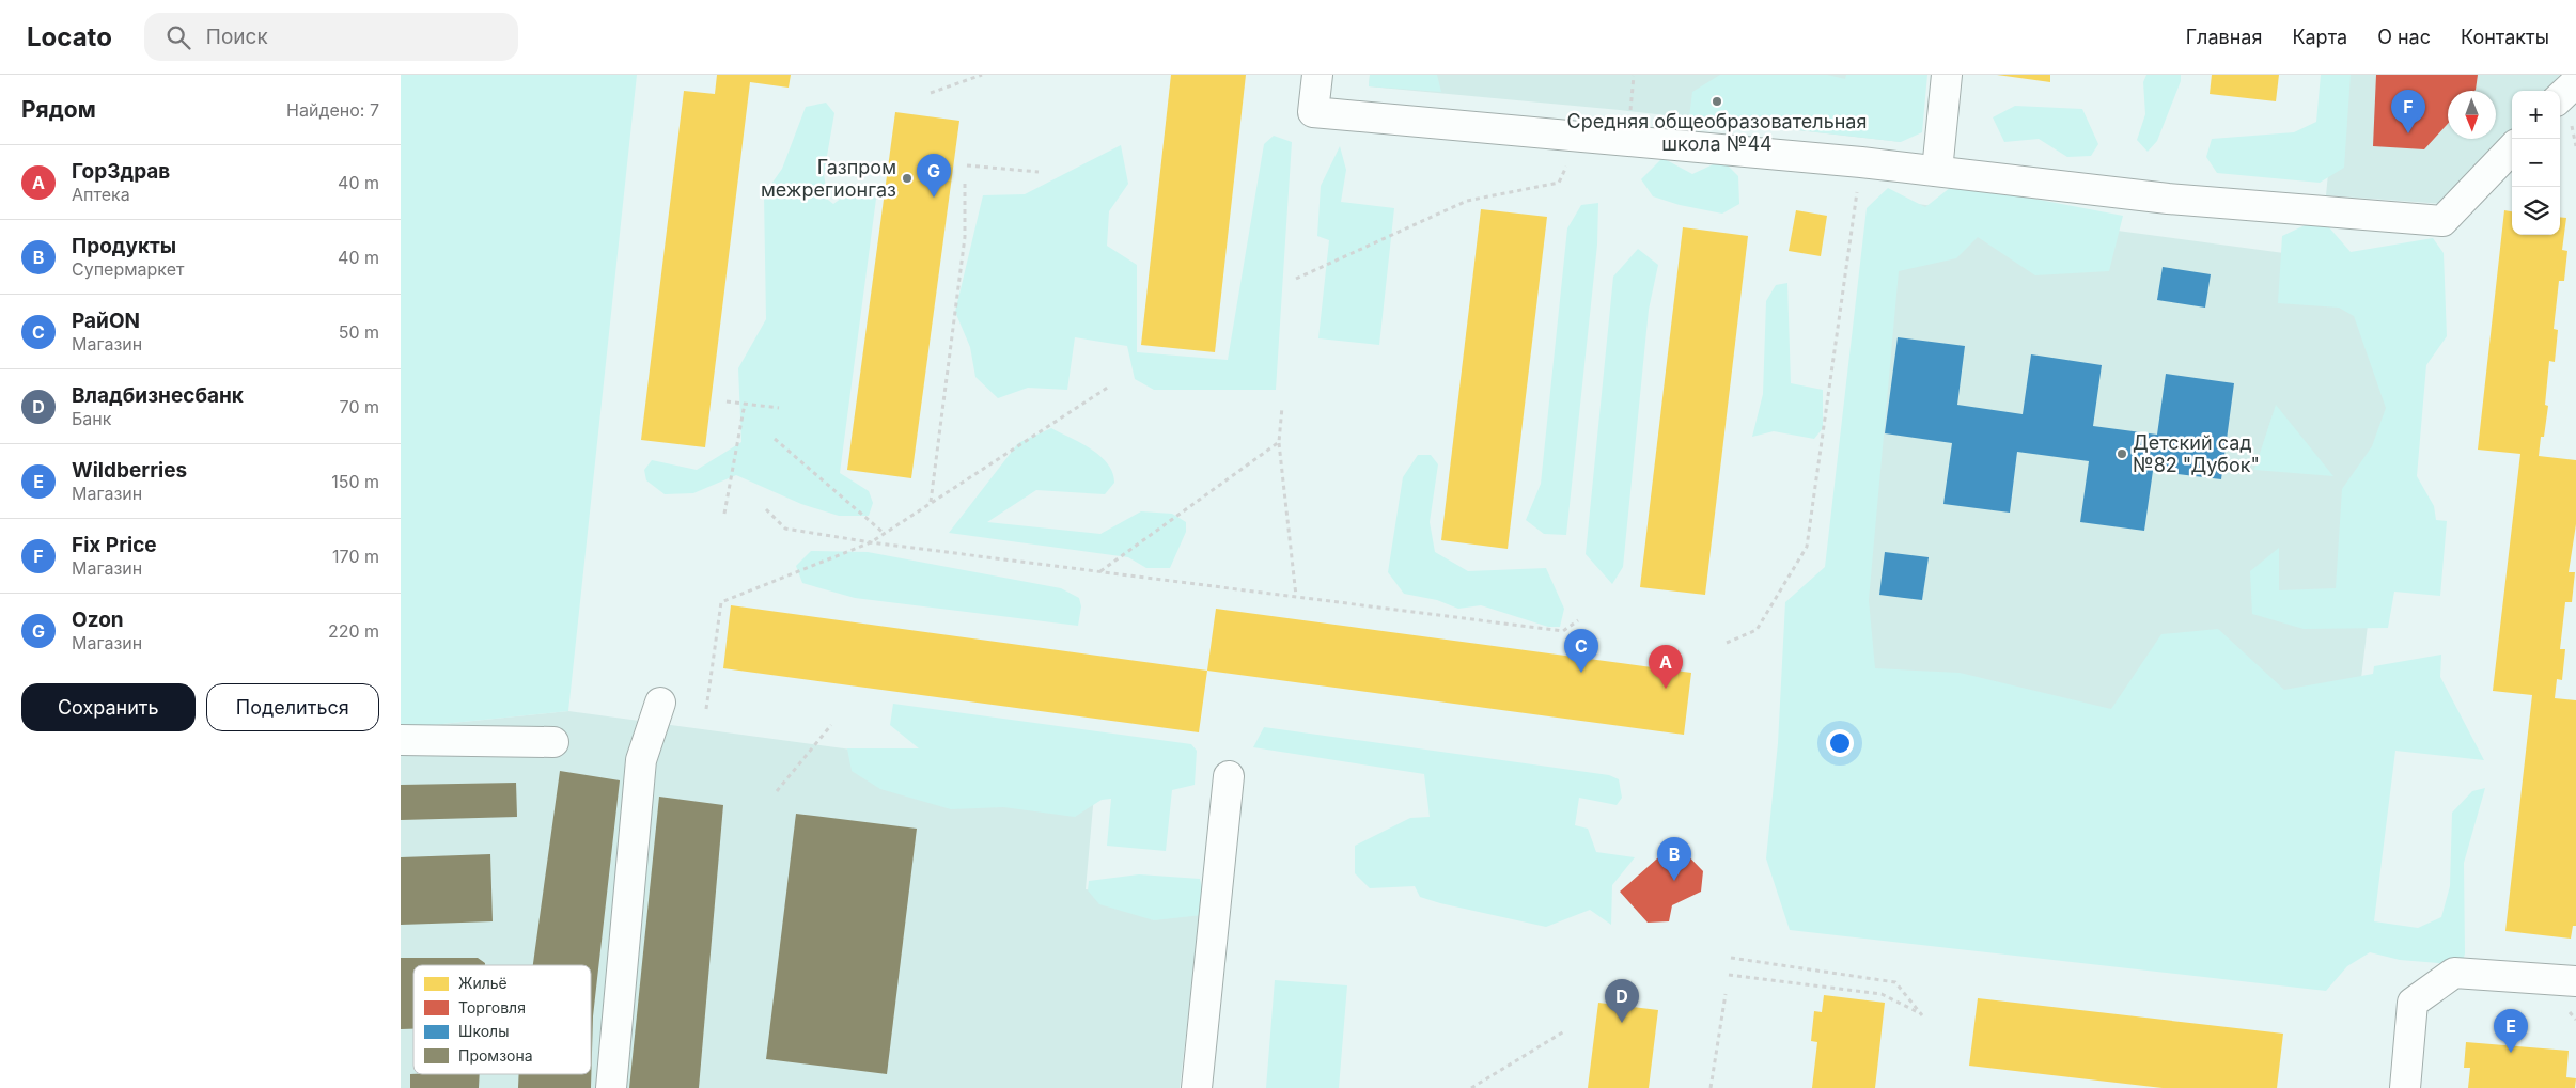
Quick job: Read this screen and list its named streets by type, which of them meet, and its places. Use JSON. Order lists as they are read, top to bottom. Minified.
{"places":["Средняя общеобразовательная школа №44","Газпром межрегионгаз","Детский сад №82 \"Дубок\""],"legend":["Жильё","Торговля","Школы","Промзона"],"north":"bottom","page":{"header":"Locato","search":"Поиск","nav":["Главная","Карта","О нас","Контакты"],"heading":["Рядом","Найдено: 7"],"pins":["F","G","C","A","B","D","E"],"map_buttons":["+","−"],"list":[{"mark":"A","name":"ГорЗдрав","note":"Аптека","value":"40 m"},{"mark":"B","name":"Продукты","note":"Супермаркет","value":"40 m"},{"mark":"C","name":"РайON","note":"Магазин","value":"50 m"},{"mark":"D","name":"Владбизнесбанк","note":"Банк","value":"70 m"},{"mark":"E","name":"Wildberries","note":"Магазин","value":"150 m"},{"mark":"F","name":"Fix Price","note":"Магазин","value":"170 m"},{"mark":"G","name":"Ozon","note":"Магазин","value":"220 m"}],"buttons":["Сохранить","Поделиться"]}}
